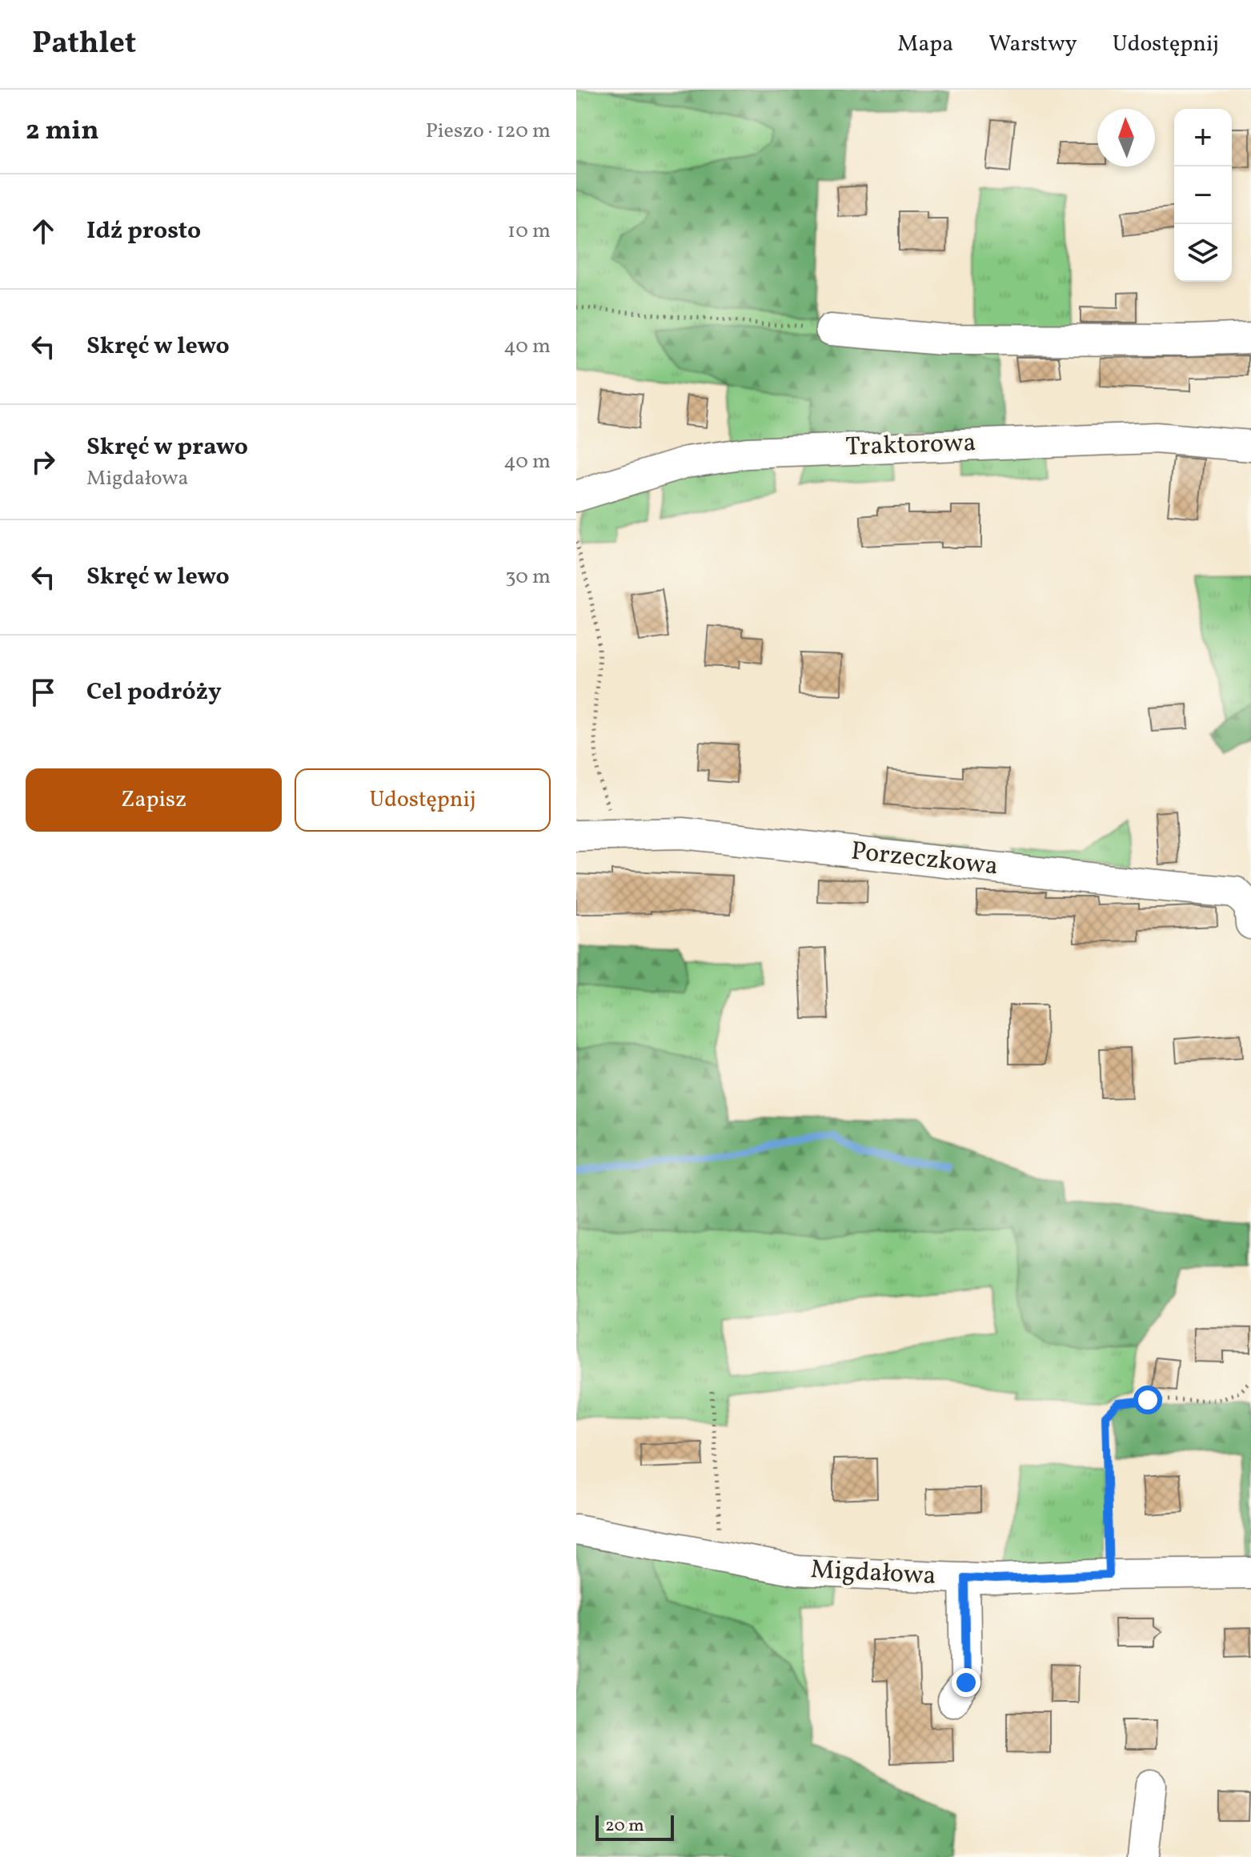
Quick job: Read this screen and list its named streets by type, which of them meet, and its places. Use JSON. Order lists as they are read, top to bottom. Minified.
{"streets":{"street":["Traktorowa","Porzeczkowa","Migdałowa"]},"scale_bar":"20 m","north":"top","page":{"header":"Pathlet","nav":["Mapa","Warstwy","Udostępnij"],"heading":["2 min","Pieszo · 120 m"],"map_buttons":["+","−"],"list":[["Idź prosto","10 m"],["Skręć w lewo","40 m"],["Skręć w prawo","Migdałowa","40 m"],["Skręć w lewo","30 m"],"Cel podróży"],"buttons":["Zapisz","Udostępnij"],"scale":"20 m"}}
